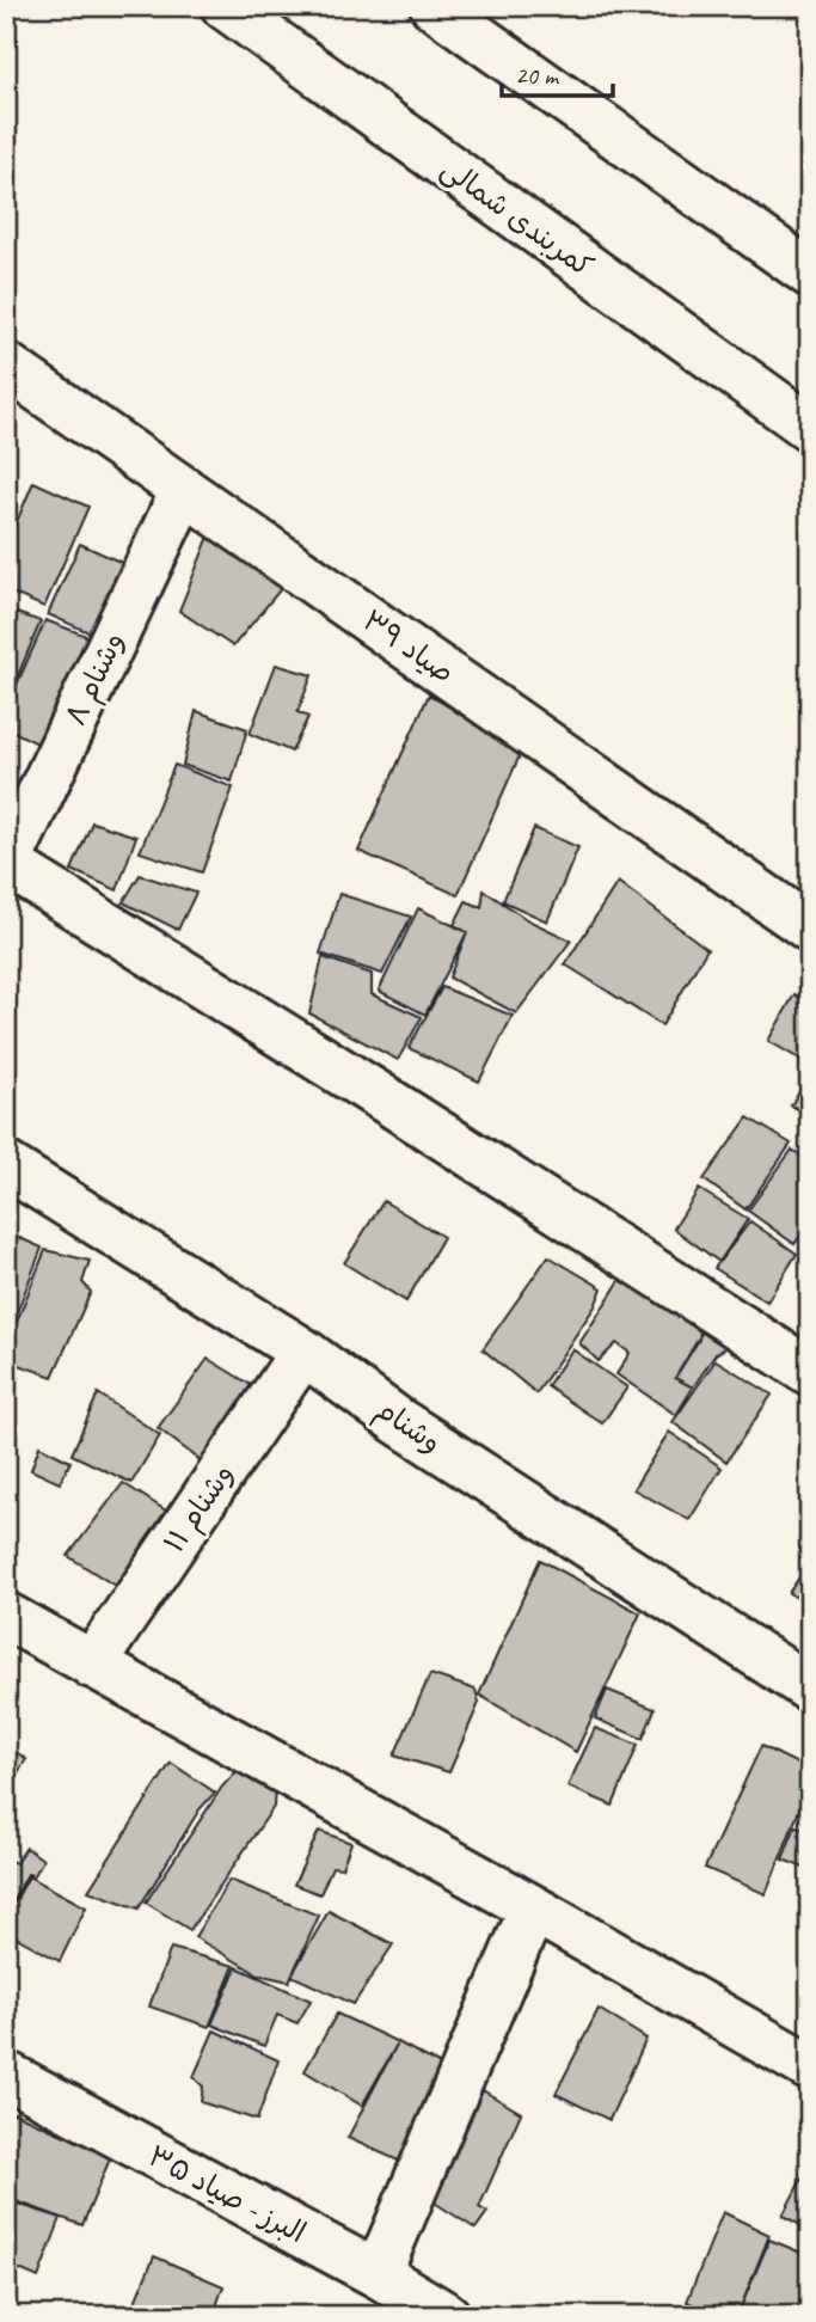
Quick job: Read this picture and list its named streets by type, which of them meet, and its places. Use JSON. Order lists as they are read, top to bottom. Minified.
{"streets":{"main road":["کمربندی شمالی","صیاد ۳۹","وشنام ۸","وشنام","وشنام ۱۱","البرز - صیاد ۳۵"]},"crossings":[["صیاد ۳۹","وشنام ۸"],["وشنام","وشنام ۱۱"]],"scale_bar":"20 m"}
